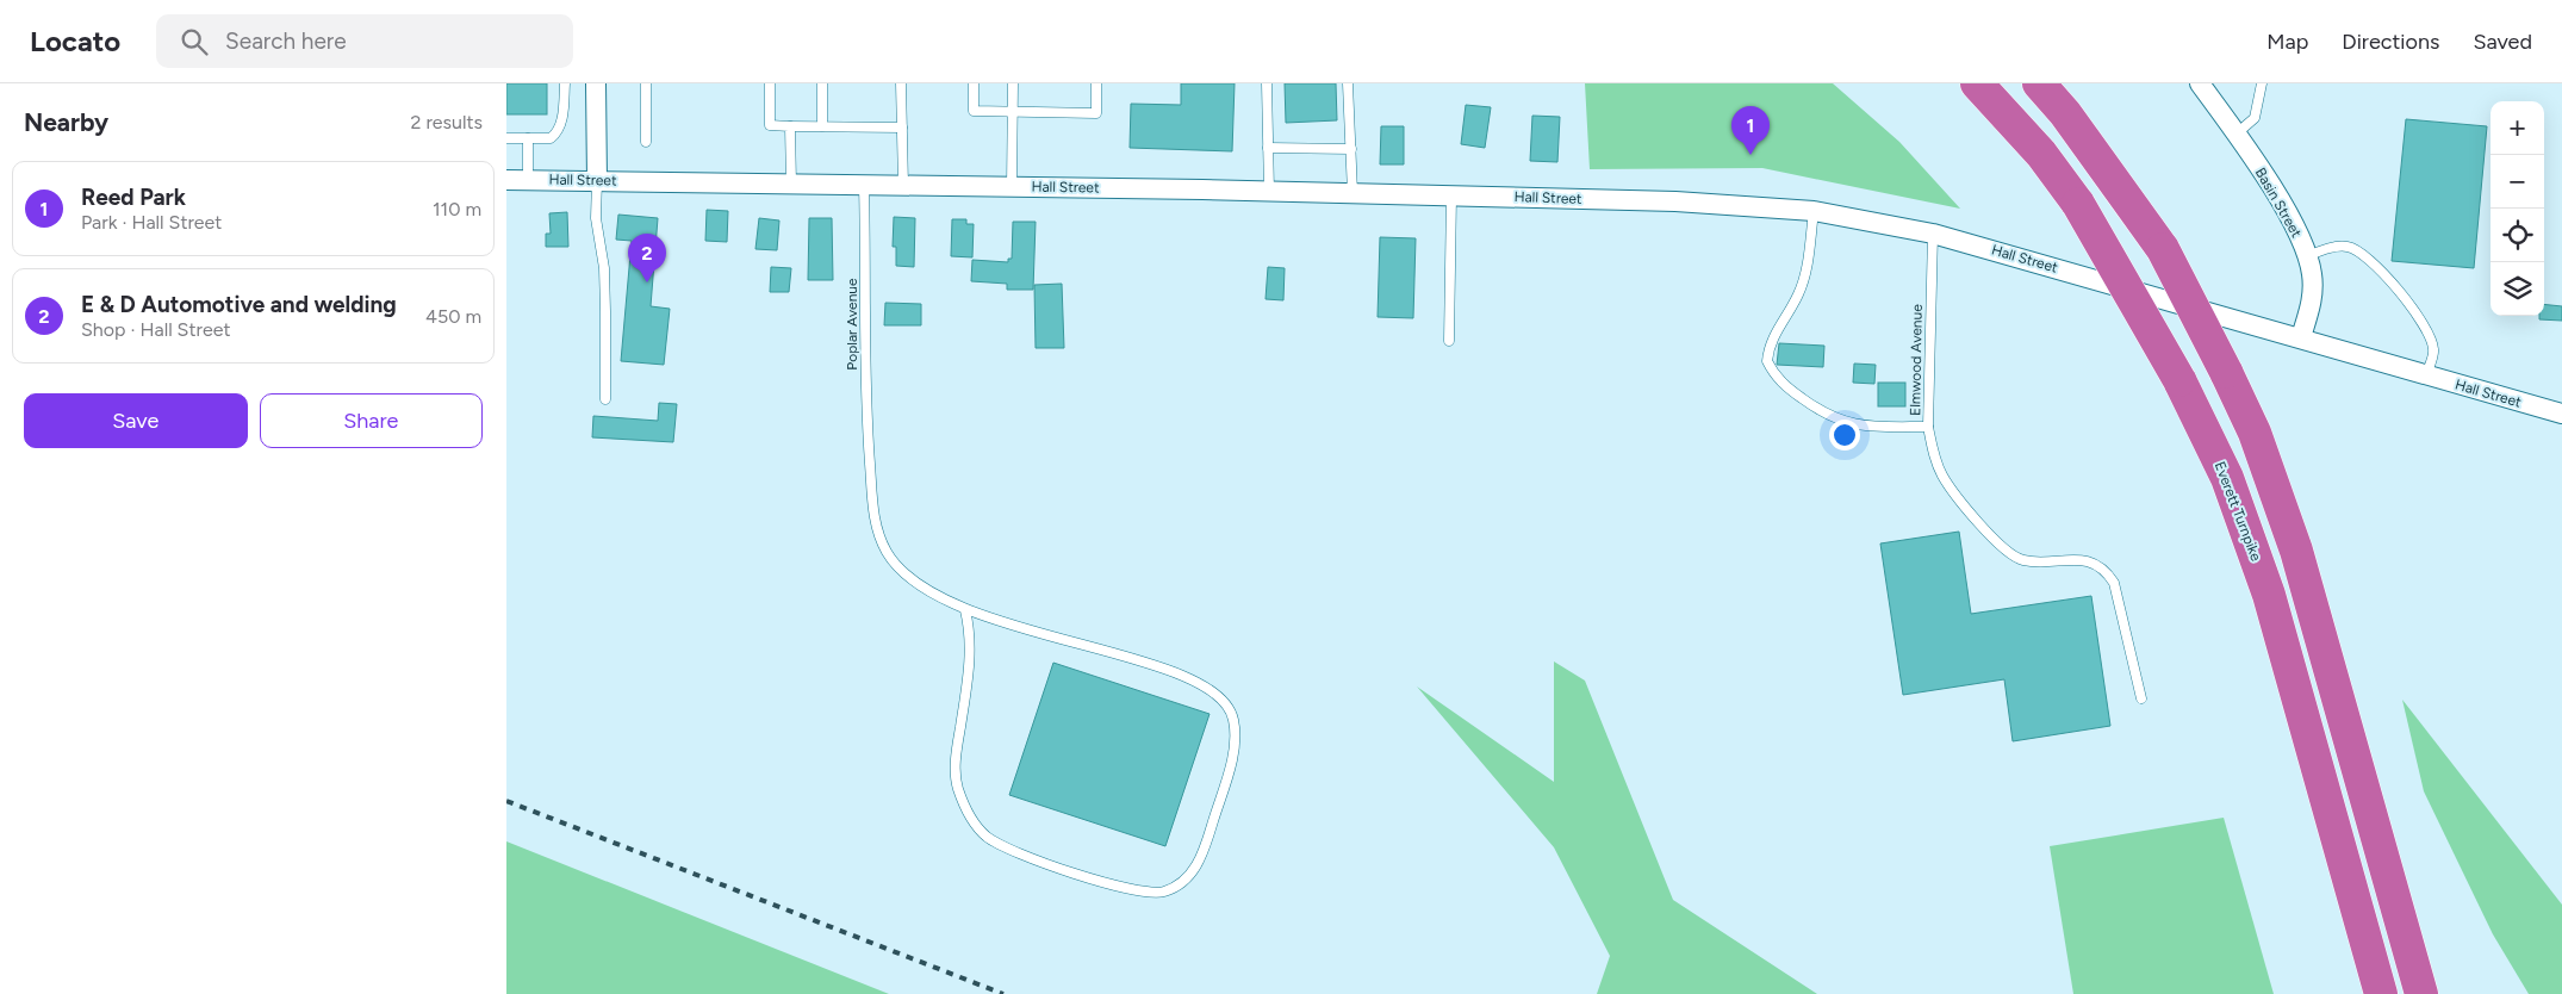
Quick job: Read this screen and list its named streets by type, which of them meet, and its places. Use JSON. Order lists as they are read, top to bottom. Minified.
{"streets":{"highway":["Everett Turnpike"],"street":["Hall Street","Basin Street"],"lane":["Poplar Avenue","Elmwood Avenue"]},"crossings":[["Hall Street","Basin Street"],["Hall Street","Poplar Avenue"],["Hall Street","Elmwood Avenue"]],"page":{"header":"Locato","search":"Search here","nav":["Map","Directions","Saved"],"heading":["Nearby","2 results"],"map_buttons":["+","−"],"pins":["1","2"],"list":[{"mark":"1","name":"Reed Park","note":"Park · Hall Street","value":"110 m"},{"mark":"2","name":"E & D Automotive and welding","note":"Shop · Hall Street","value":"450 m"}],"buttons":["Save","Share"]}}
